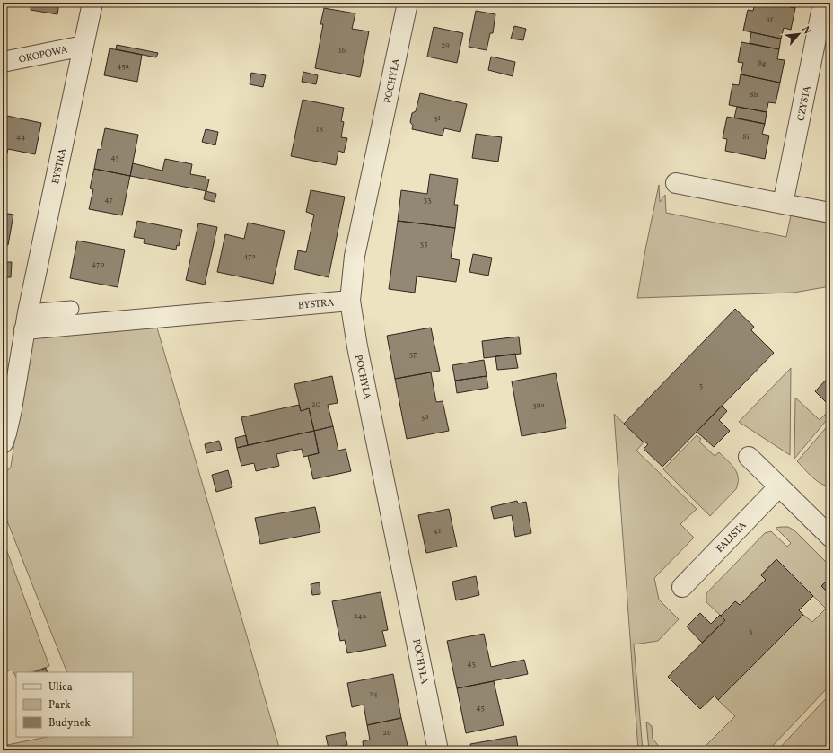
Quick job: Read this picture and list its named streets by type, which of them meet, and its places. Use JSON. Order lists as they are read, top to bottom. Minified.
{"streets":{"street":["OKOPOWA","POCHYŁA","CZYSTA","BYSTRA","FALISTA"]},"crossings":[["OKOPOWA","BYSTRA"],["POCHYŁA","BYSTRA"]],"house_numbers":["8f","29","16","8g","45a","8h","31","18","44","8i","45","47","33","35","47a","47b","37","5","20","39a","39","41","24a","3","43","24","45","26"],"legend":["Ulica","Park","Budynek"],"north":"top right"}
